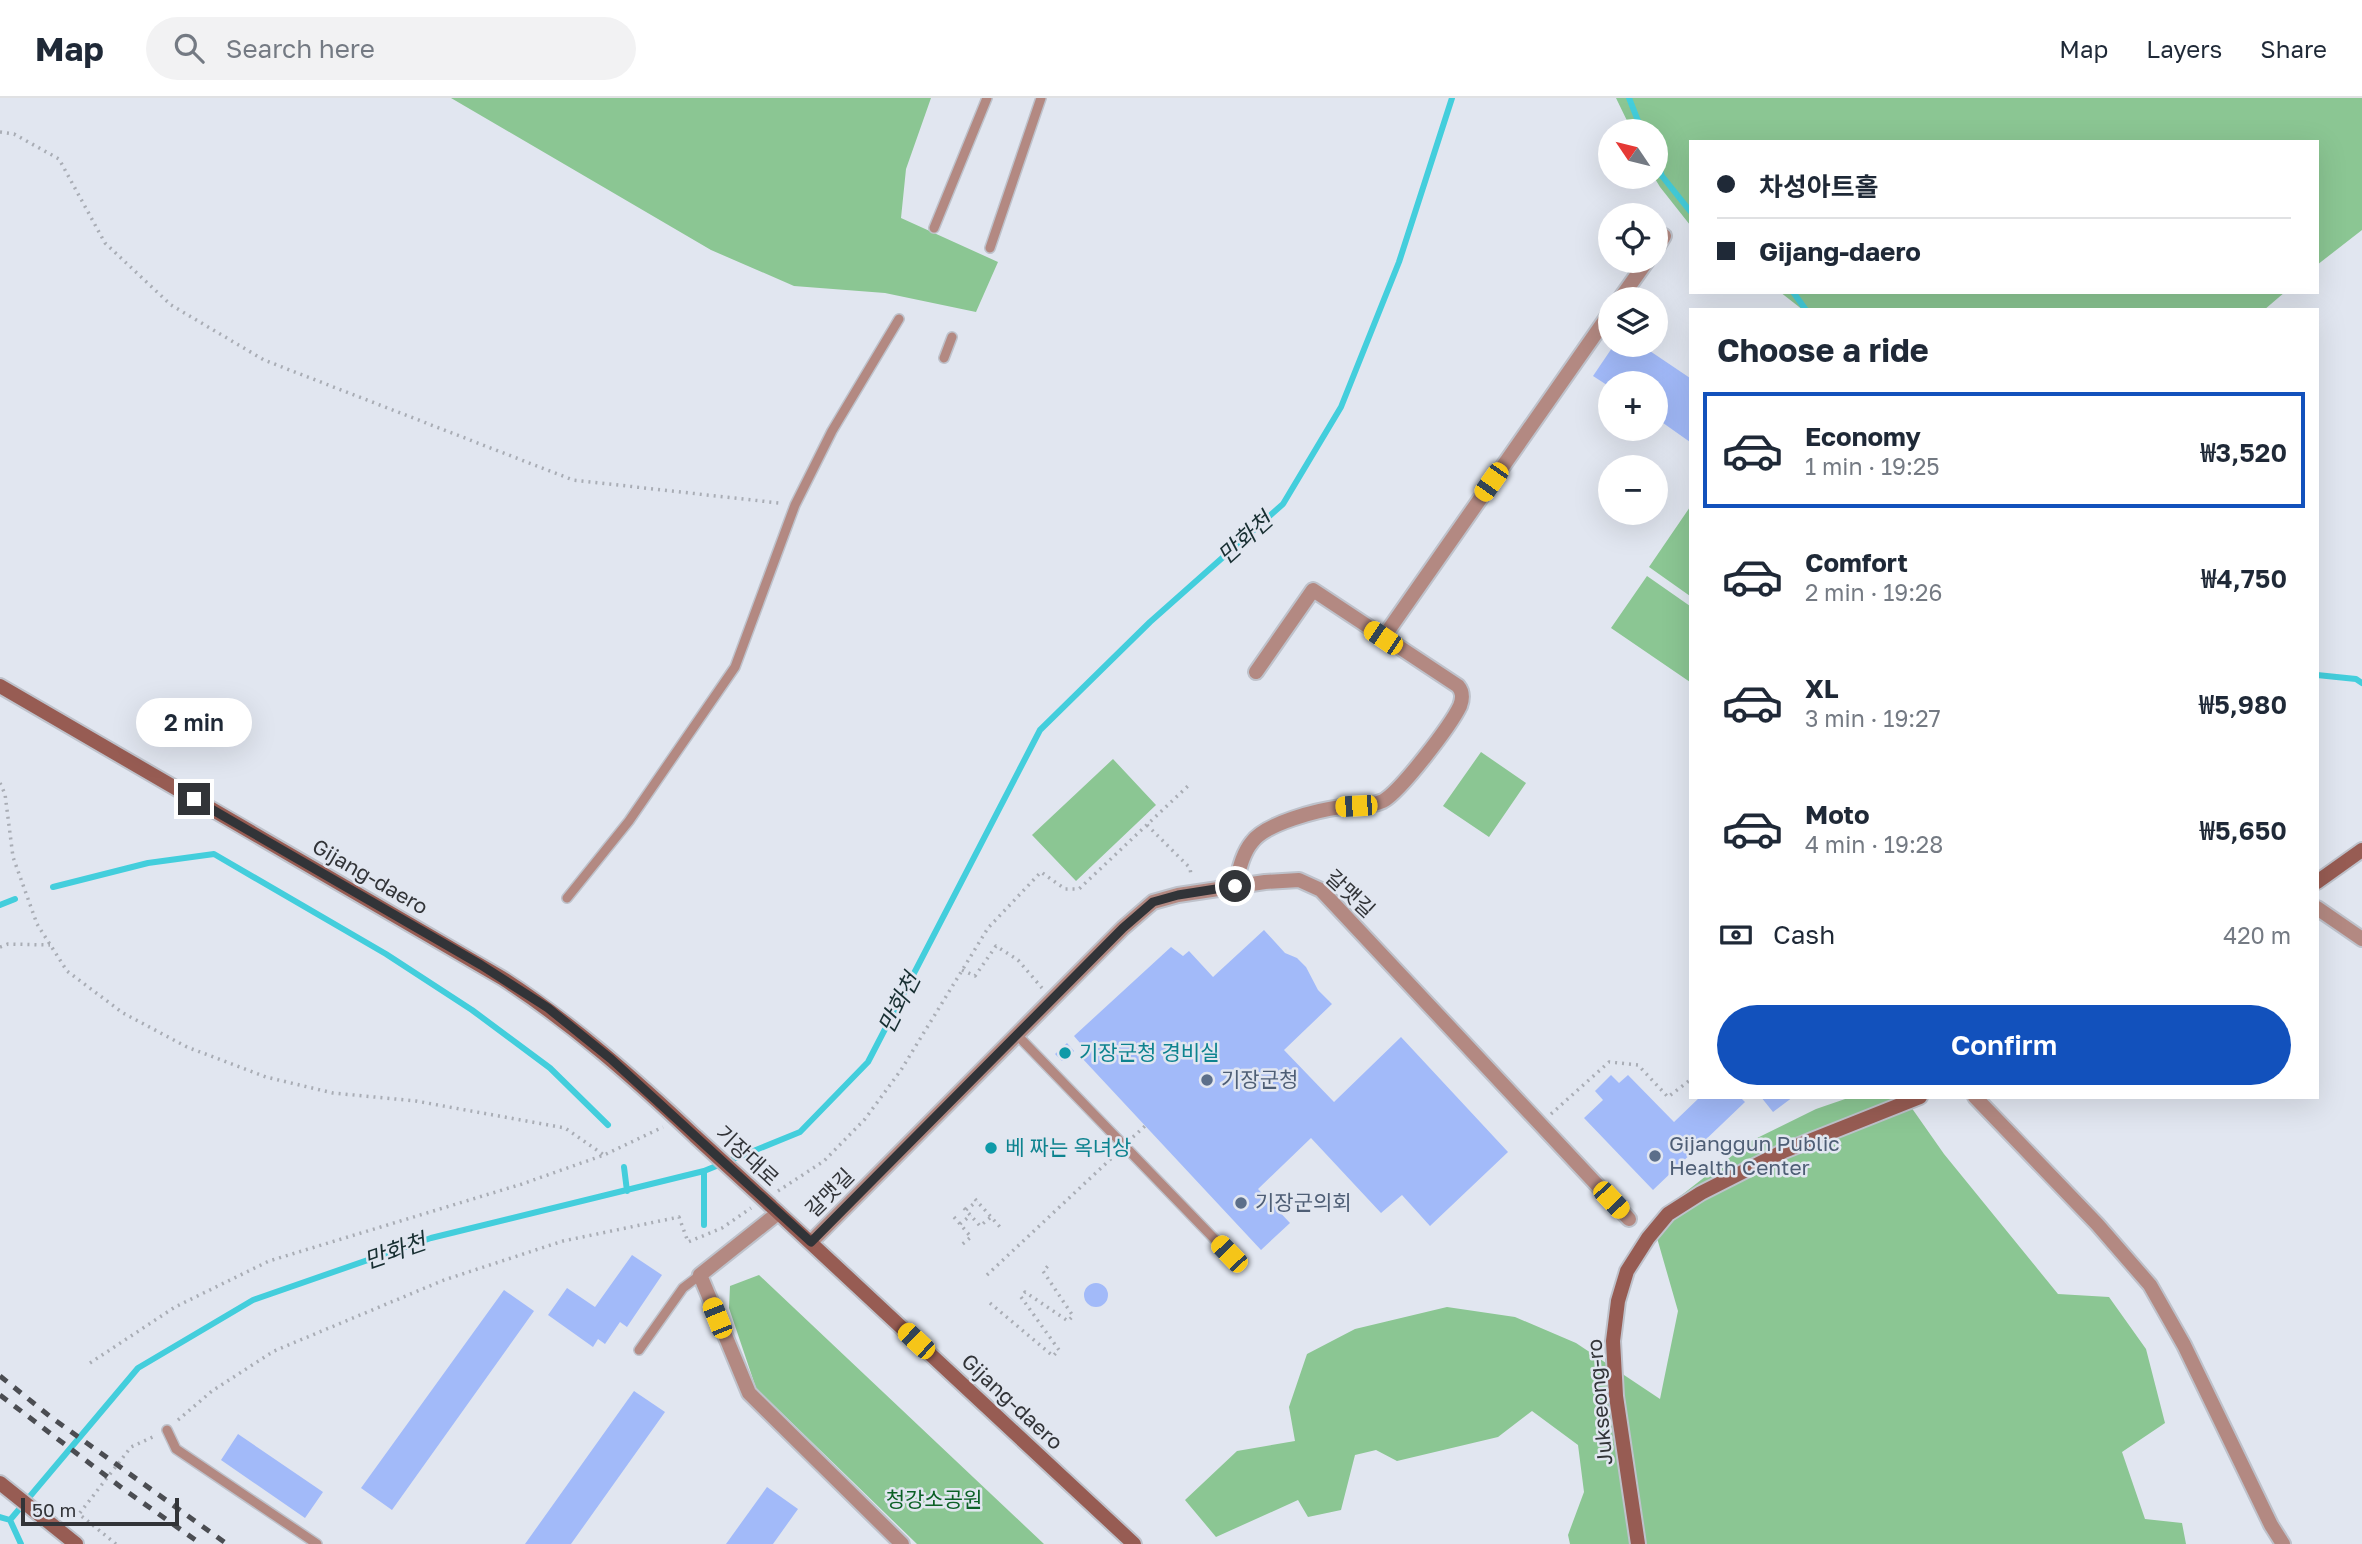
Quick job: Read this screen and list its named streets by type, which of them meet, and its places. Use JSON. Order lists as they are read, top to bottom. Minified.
{"streets":{"main road":["Gijang-daero","기장대로","Jukseong-ro"],"street":["갈맷길"]},"crossings":[["Gijang-daero","갈맷길"],["Gijang-daero","기장대로"]],"water":["만화천"],"parks":["청강소공원"],"places":["기장군청 경비실","기장군청","베 짜는 옥녀상","Gijanggun Public Health Center","기장군의회"],"scale_bar":"50 m","north":"top left","page":{"header":"Map","search":"Search here","nav":["Map","Layers","Share"],"map_buttons":["+","−"],"banner":["차성아트홀","Gijang-daero"],"heading":"Choose a ride","list":[{"name":"Economy","note":"1 min · 19:25","value":"₩3,520"},{"name":"Comfort","note":"2 min · 19:26","value":"₩4,750"},{"name":"XL","note":"3 min · 19:27","value":"₩5,980"},{"name":"Moto","note":"4 min · 19:28","value":"₩5,650"}],"bubble":"2 min","pay":["Cash","420 m"],"buttons":"Confirm","scale":"50 m"}}
